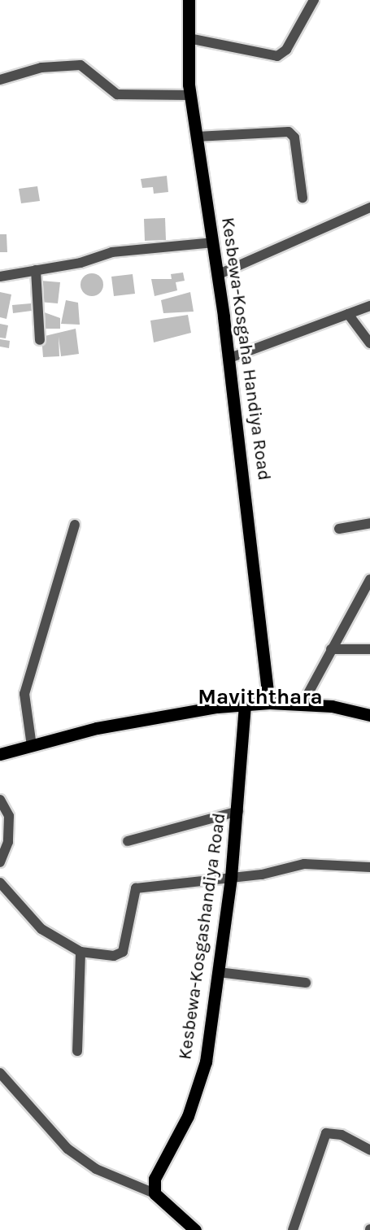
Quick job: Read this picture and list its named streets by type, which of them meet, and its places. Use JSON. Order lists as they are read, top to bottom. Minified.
{"streets":{"main road":["Kesbewa-Kosgaha Handiya Road","Kesbewa-Kosgashandiya Road"]},"districts":["Maviththara"]}
